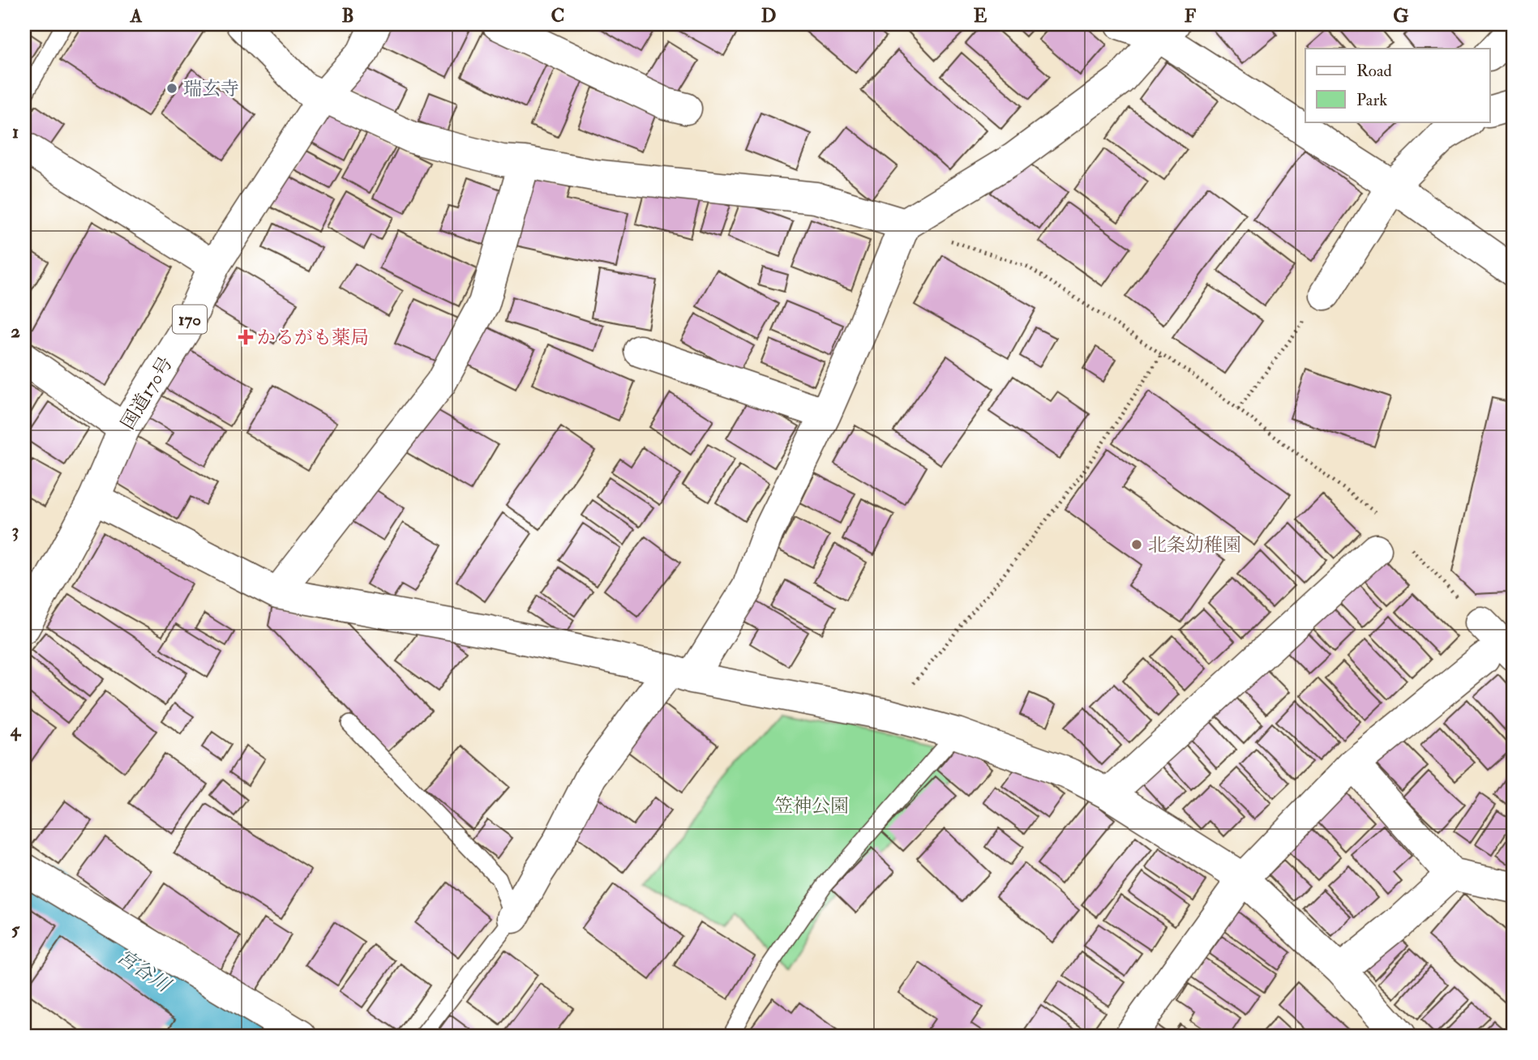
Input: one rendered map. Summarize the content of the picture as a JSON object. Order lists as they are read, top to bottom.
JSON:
{
  "streets": {
    "main road": ["170", "国道170号"]
  },
  "water": ["宮谷川"],
  "parks": ["笠神公園"],
  "places": {
    "other": ["瑞玄寺", "北条幼稚園"],
    "health": ["かるがも薬局"]
  },
  "legend": ["Road", "Park"],
  "grid": {
    "columns": [
      "A",
      "B",
      "C",
      "D",
      "E",
      "F",
      "G"
    ],
    "rows": [
      "1",
      "2",
      "3",
      "4",
      "5"
    ]
  }
}
